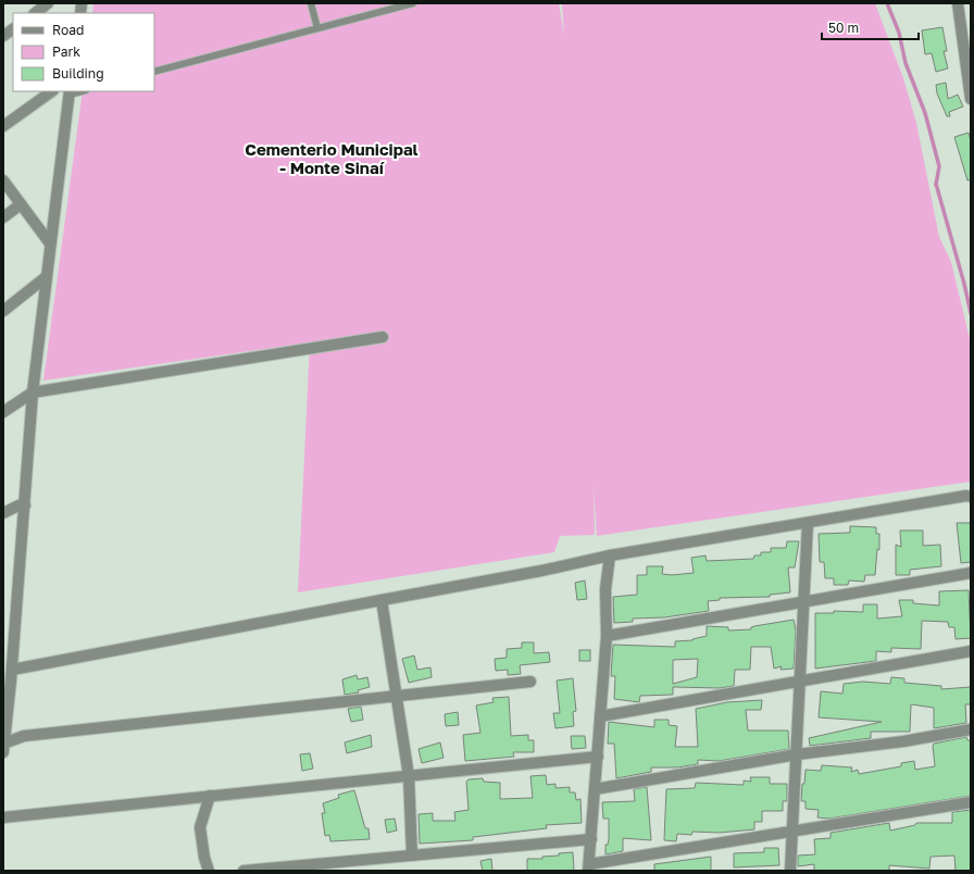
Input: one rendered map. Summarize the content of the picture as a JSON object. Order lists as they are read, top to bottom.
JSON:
{
  "districts": ["Cementerio Municipal - Monte Sinaí"],
  "legend": ["Road", "Park", "Building"],
  "scale_bar": "50 m"
}
